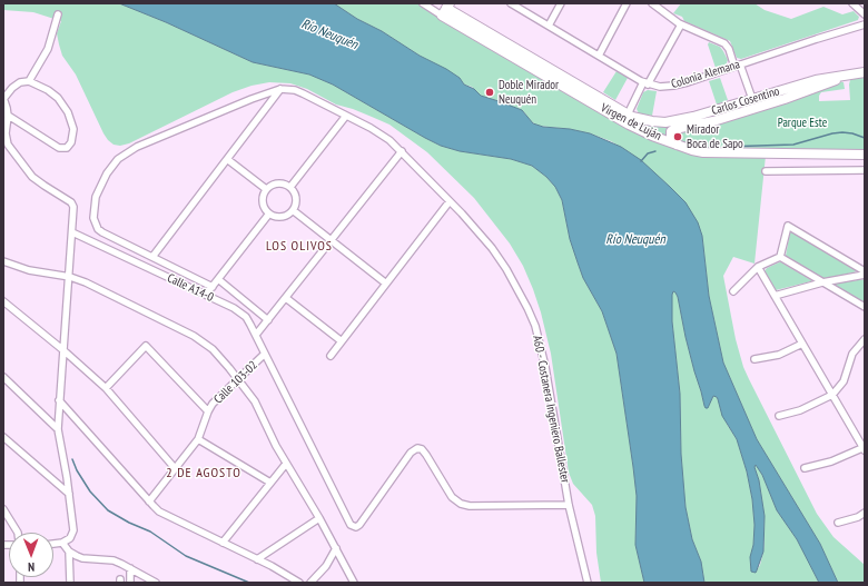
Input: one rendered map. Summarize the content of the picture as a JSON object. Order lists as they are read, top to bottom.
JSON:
{
  "streets": {
    "street": [
      "Colonia Alemana",
      "Carlos Cosentino",
      "Virgen de Luján",
      "Calle A14-0",
      "Calle 103-02",
      "A60 - Costanera Ingeniero Ballester"
    ]
  },
  "crossings": [
    ["Carlos Cosentino", "Virgen de Luján"],
    ["Calle A14-0", "Calle 103-02"],
    ["Calle A14-0", "A60 - Costanera Ingeniero Ballester"]
  ],
  "districts": ["LOS OLIVOS", "2 DE AGOSTO"],
  "water": ["Río Neuquén"],
  "parks": ["Parque Este"],
  "places": ["Doble Mirador Neuquén", "Mirador Boca de Sapo"],
  "north": "bottom"
}
